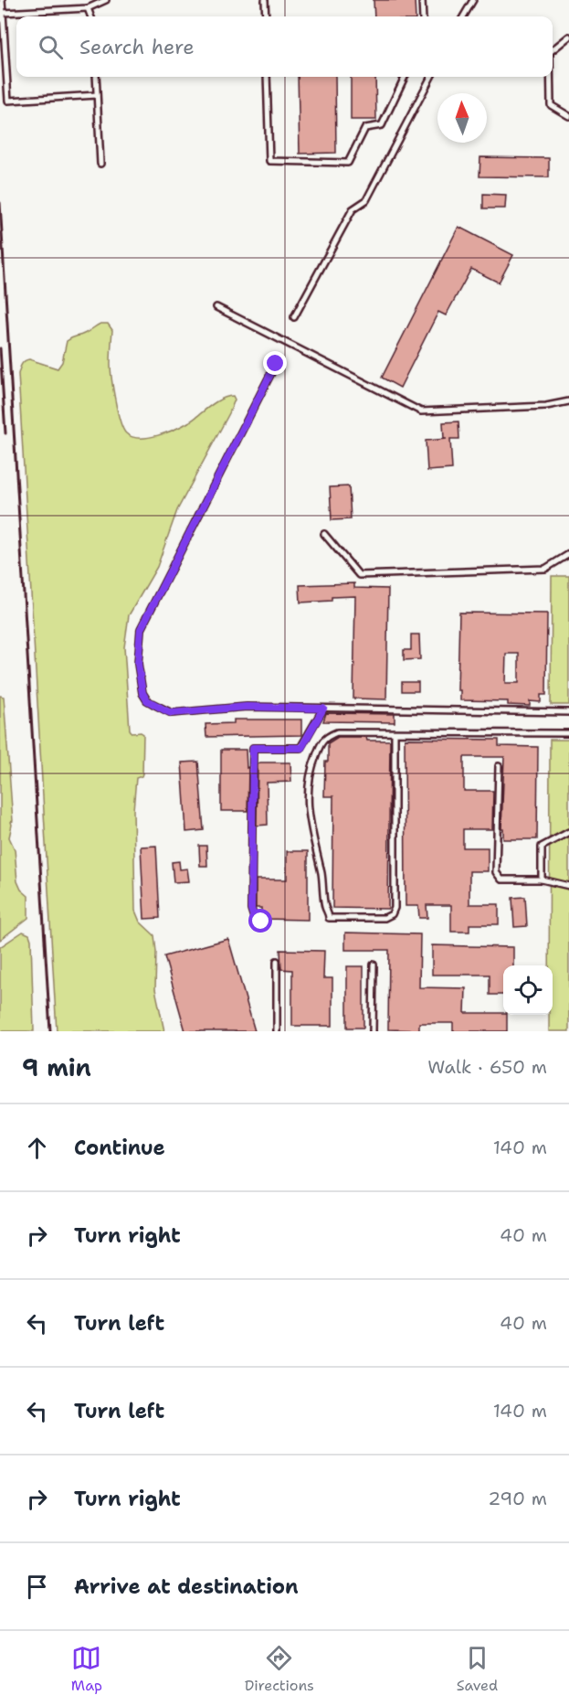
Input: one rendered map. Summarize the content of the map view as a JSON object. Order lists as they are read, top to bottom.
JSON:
{
  "north": "top",
  "page": {
    "search": "Search here",
    "heading": ["9 min", "Walk · 650 m"],
    "list": [
      ["Continue", "140 m"],
      ["Turn right", "40 m"],
      ["Turn left", "40 m"],
      ["Turn left", "140 m"],
      ["Turn right", "290 m"],
      "Arrive at destination"
    ],
    "nav": ["Map", "Directions", "Saved"]
  }
}
